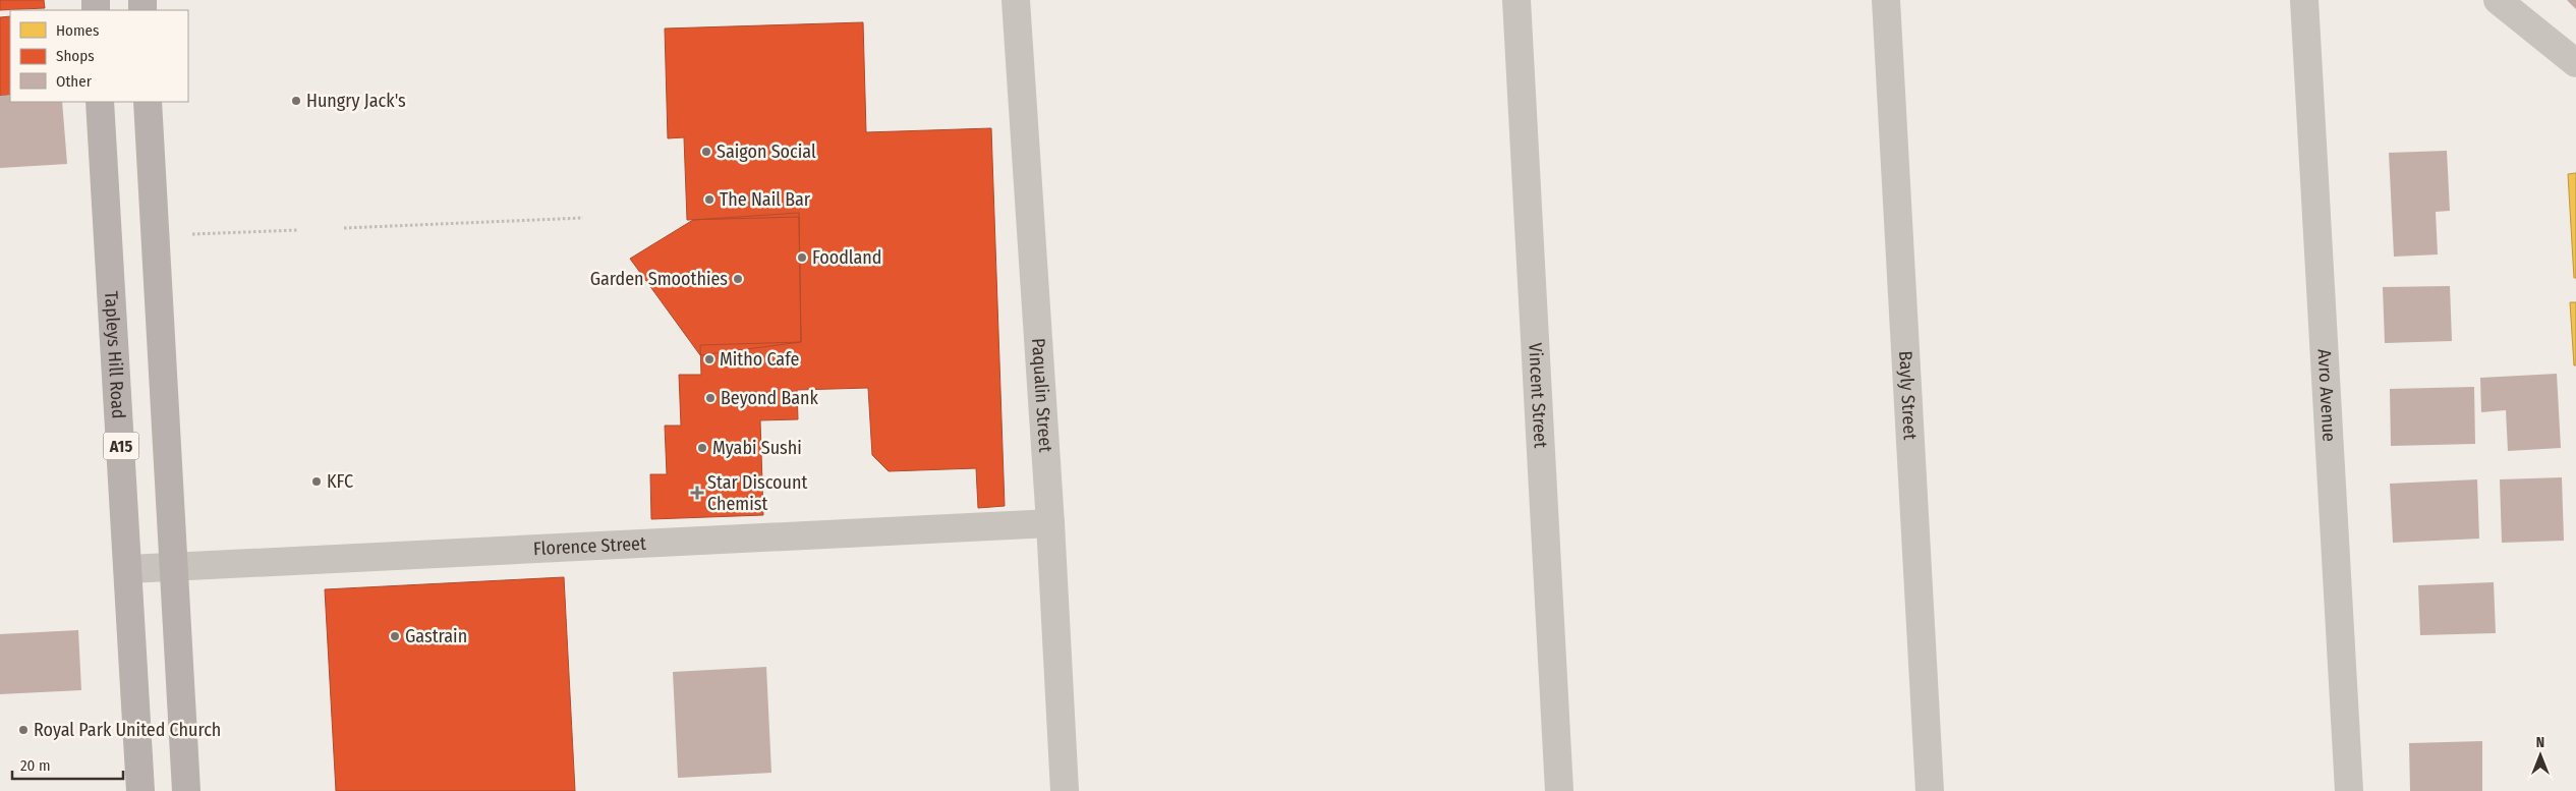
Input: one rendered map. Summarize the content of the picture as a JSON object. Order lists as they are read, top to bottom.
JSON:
{
  "streets": {
    "main road": ["Tapleys Hill Road", "A15"],
    "street": [
      "Paqualin Street",
      "Bayly Street",
      "Vincent Street",
      "Avro Avenue",
      "Florence Street"
    ]
  },
  "crossings": [
    ["Tapleys Hill Road", "Florence Street"],
    ["Paqualin Street", "Florence Street"]
  ],
  "places": {
    "other": [
      "Hungry Jack's",
      "Saigon Social",
      "The Nail Bar",
      "Foodland",
      "Garden Smoothies",
      "Mitho Cafe",
      "Beyond Bank",
      "Myabi Sushi",
      "KFC",
      "Gastrain",
      "Royal Park United Church"
    ],
    "health": ["Star Discount Chemist"]
  },
  "legend": ["Homes", "Shops", "Other"],
  "scale_bar": "20 m",
  "north": "top"
}
